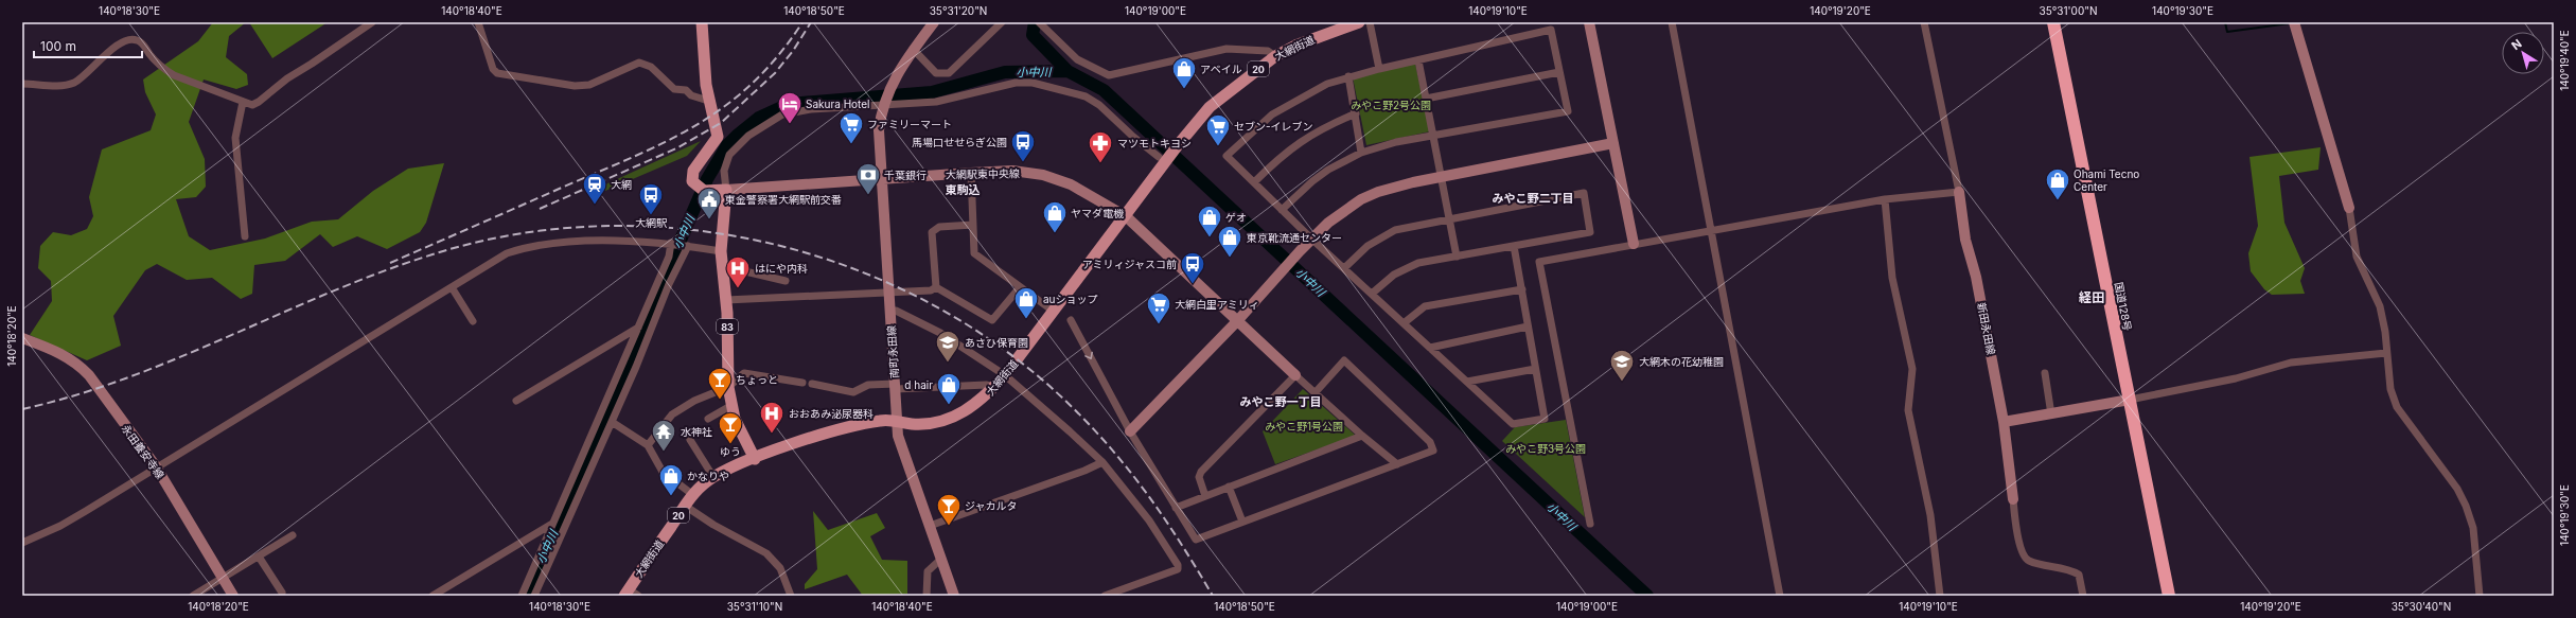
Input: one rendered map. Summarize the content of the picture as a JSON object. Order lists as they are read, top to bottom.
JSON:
{
  "streets": {
    "highway": ["国道128号"],
    "main road": ["大網街道", "20", "83"],
    "street": [
      "大網駅東中央線",
      "新田永田線",
      "南町永田線",
      "永田養安寺線"
    ]
  },
  "crossings": [
    ["大網街道", "大網駅東中央線"],
    ["大網街道", "83"],
    ["大網街道", "南町永田線"],
    ["大網駅東中央線", "83"],
    ["大網駅東中央線", "南町永田線"]
  ],
  "districts": [
    "東駒込",
    "みやこ野二丁目",
    "経田",
    "みやこ野一丁目"
  ],
  "water": ["小中川"],
  "parks": ["みやこ野2号公園", "みやこ野1号公園", "みやこ野3号公園"],
  "places": {
    "shop": [
      "アベイル",
      "Ohami Tecno Center",
      "ヤマダ電機",
      "ゲオ",
      "東京靴流通センター",
      "auショップ",
      "d hair",
      "かなりや"
    ],
    "hotel": ["Sakura Hotel"],
    "supermarket": ["ファミリーマート", "セブン-イレブン", "大網白里アミリィ"],
    "bus stop": ["馬場口せせらぎ公園", "大網駅", "アミリィジャスコ前"],
    "pharmacy": ["マツモトキヨシ"],
    "bank": ["千葉銀行"],
    "station": ["大網"],
    "public building": ["東金警察署大網駅前交番"],
    "hospital": ["はにや内科", "おおあみ泌尿器科"],
    "school or university": ["あさひ保育園", "大網木の花幼稚園"],
    "bar": ["ちょっと", "ゆう", "ジャカルタ"],
    "temple": ["水神社"]
  },
  "scale_bar": "100 m",
  "north": "top left",
  "coordinates": [
    "140°18'30\"E",
    "140°18'40\"E",
    "140°18'50\"E",
    "35°31'20\"N",
    "140°19'00\"E",
    "140°19'10\"E",
    "140°19'20\"E",
    "35°31'00\"N",
    "140°19'30\"E",
    "140°19'40\"E",
    "140°18'20\"E",
    "35°31'10\"N",
    "35°30'40\"N"
  ]
}
